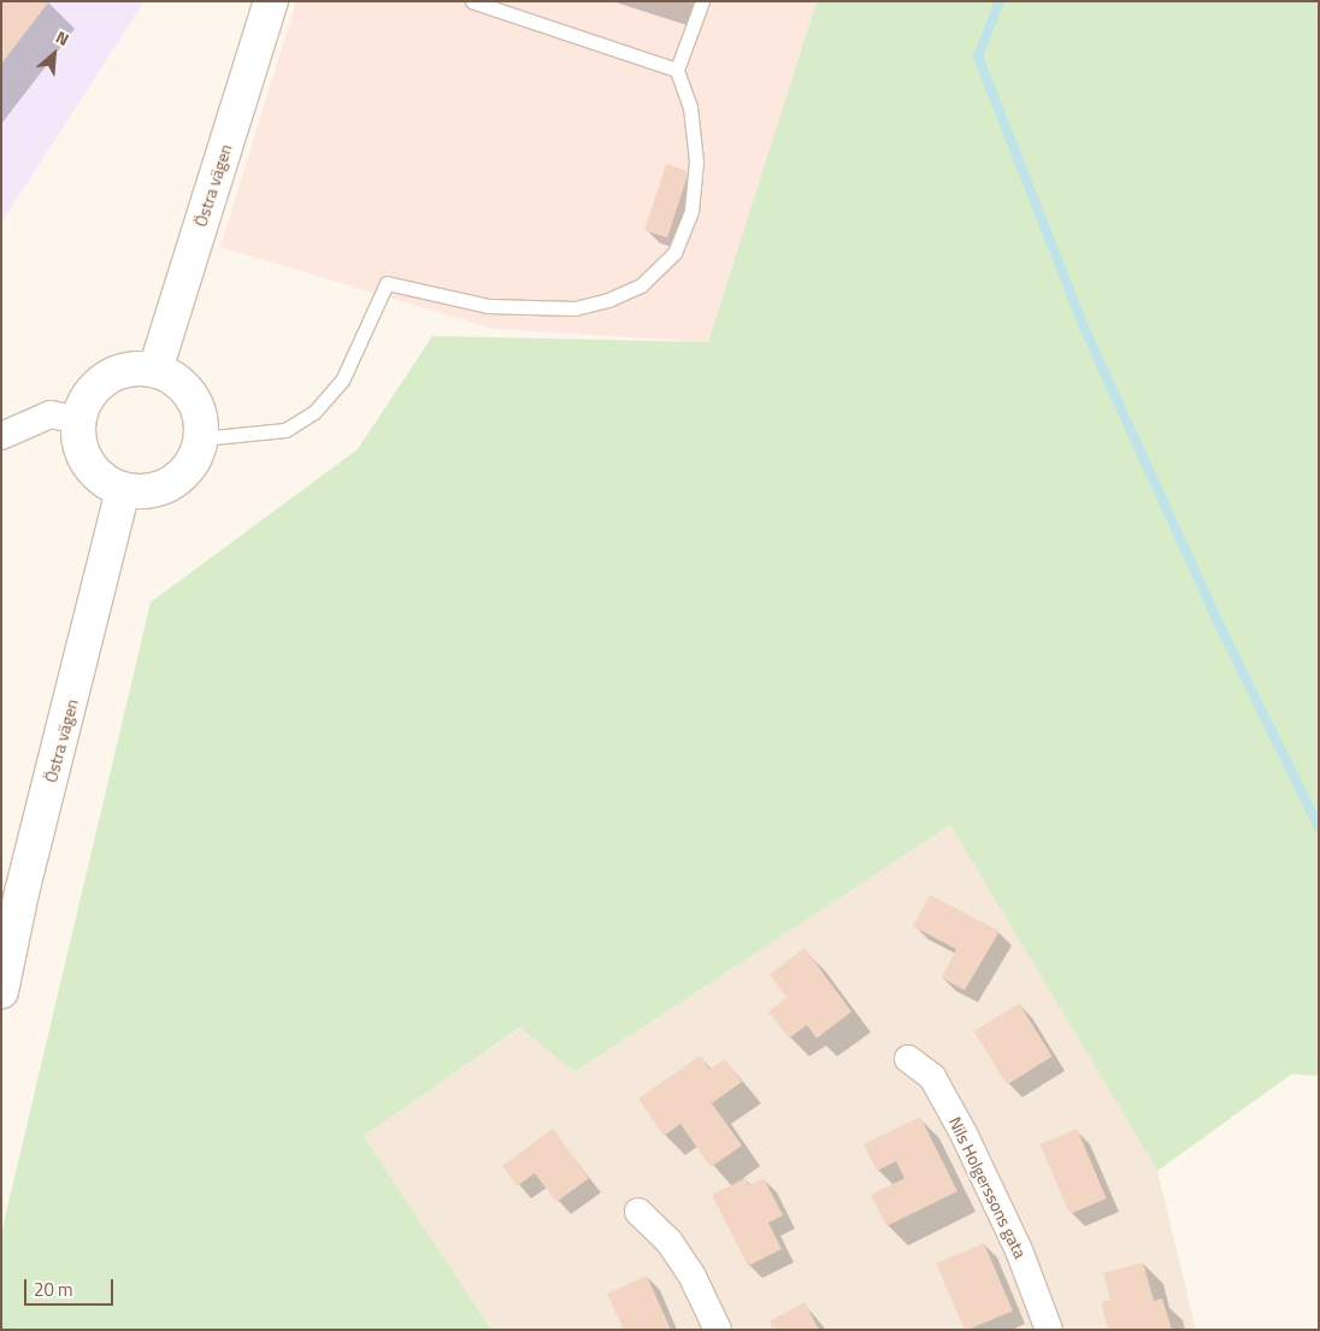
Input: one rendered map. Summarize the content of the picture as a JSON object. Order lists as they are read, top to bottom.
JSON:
{
  "streets": {
    "main road": ["Östra vägen"],
    "street": ["Nils Holgerssons gata"]
  },
  "scale_bar": "20 m",
  "north": "top right"
}
